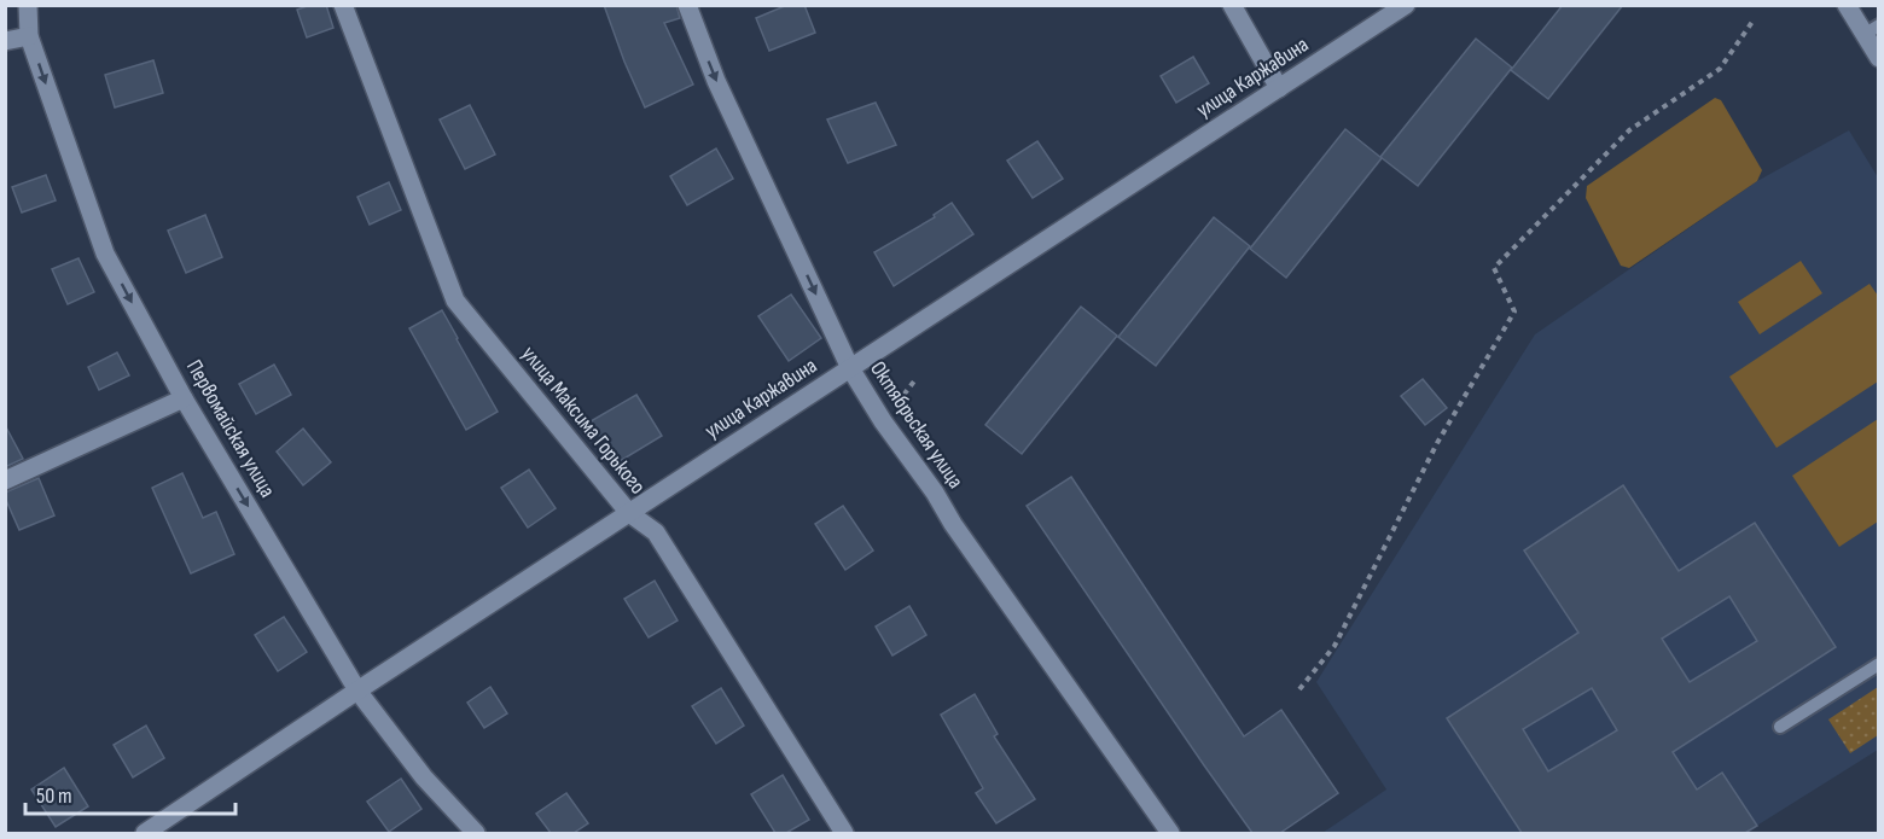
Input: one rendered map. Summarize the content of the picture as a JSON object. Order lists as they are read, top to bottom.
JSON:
{
  "streets": {
    "street": [
      "улица Каржавина",
      "улица Максима Горького",
      "Октябрьская улица",
      "Первомайская улица"
    ]
  },
  "crossings": [
    ["улица Каржавина", "улица Максима Горького"],
    ["улица Каржавина", "Октябрьская улица"],
    ["улица Каржавина", "Первомайская улица"]
  ],
  "one_way": ["Октябрьская улица", "Первомайская улица"],
  "scale_bar": "50 m"
}
